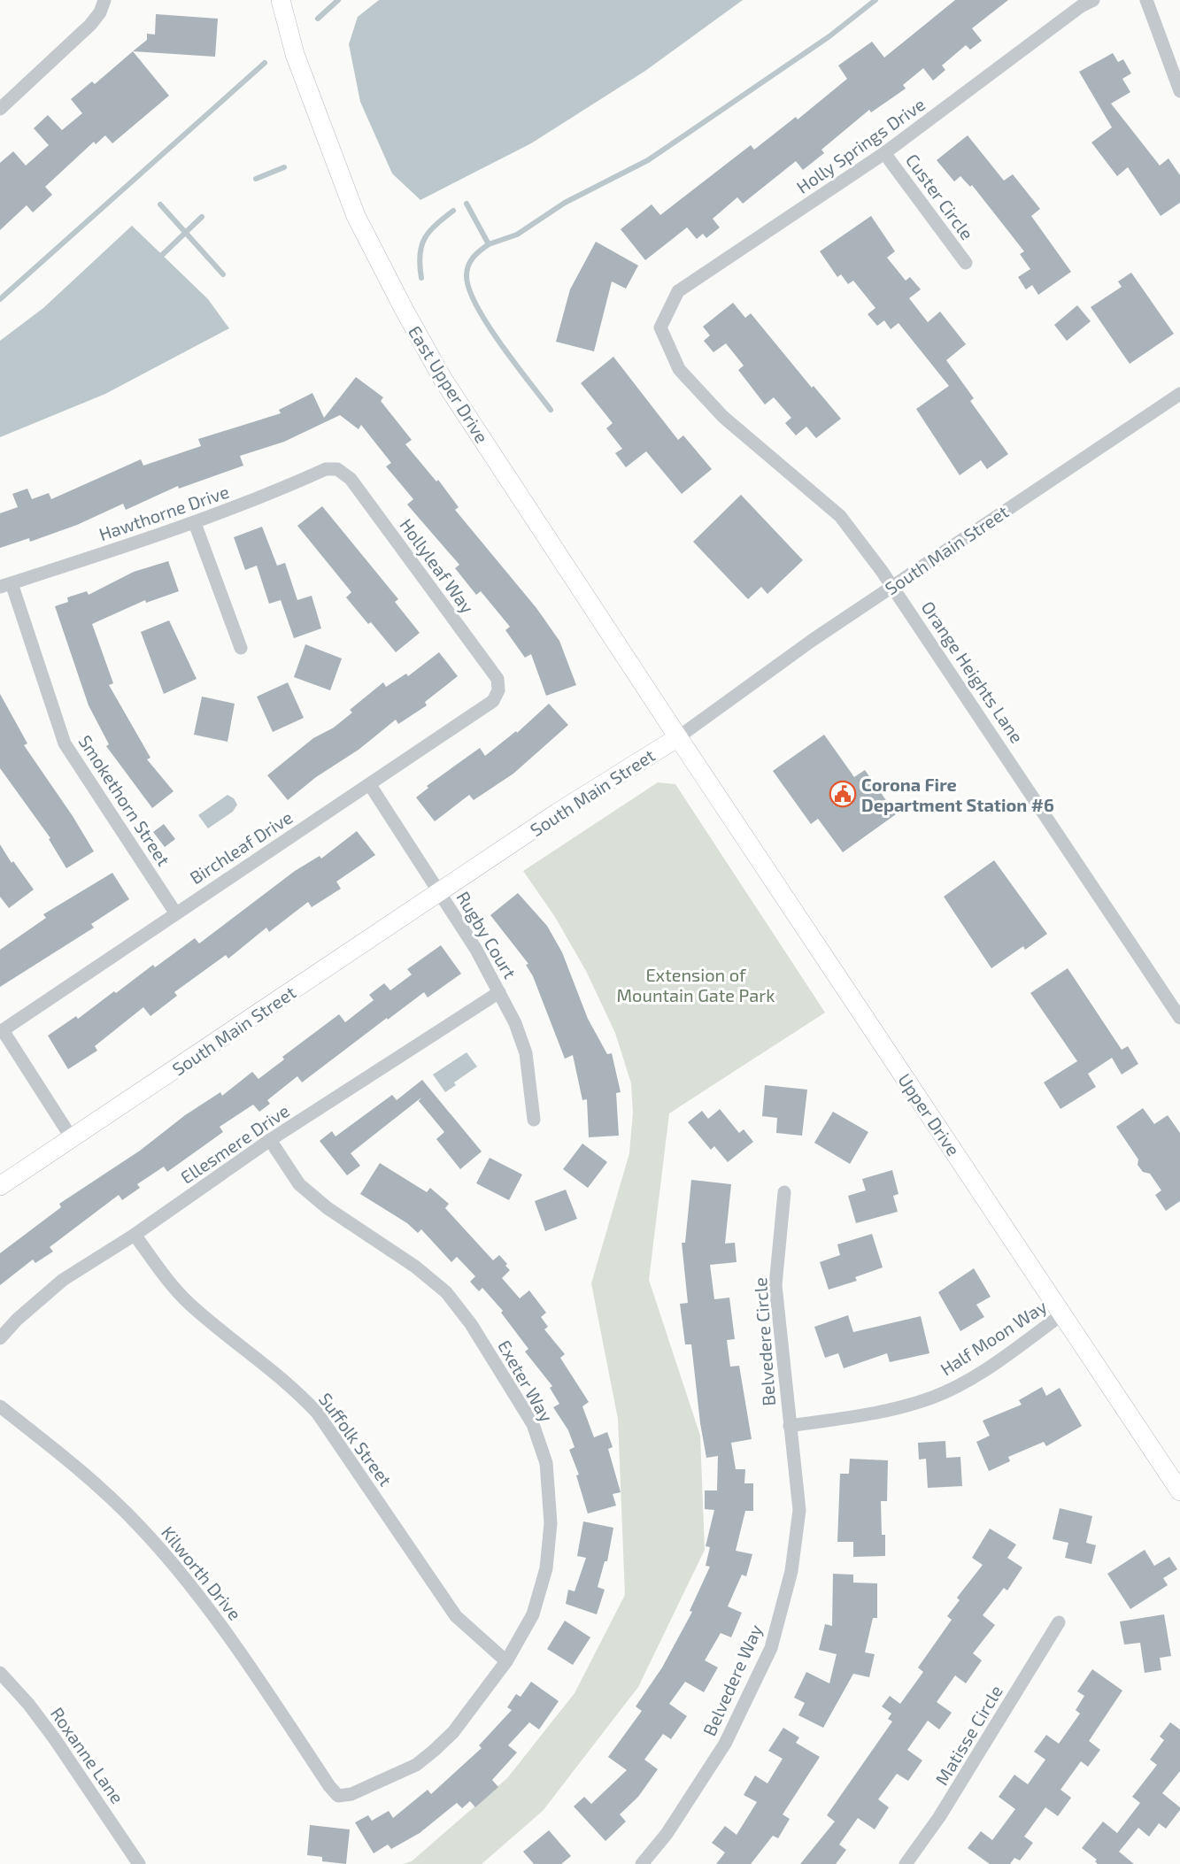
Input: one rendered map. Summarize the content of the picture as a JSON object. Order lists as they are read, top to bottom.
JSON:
{
  "streets": {
    "main road": ["East Upper Drive", "South Main Street", "Upper Drive"],
    "street": [
      "Holly Springs Drive",
      "Custer Circle",
      "Hawthorne Drive",
      "Hollyleaf Way",
      "Orange Heights Lane",
      "Smokethorn Street",
      "Birchleaf Drive",
      "Rugby Court",
      "Ellesmere Drive",
      "Half Moon Way",
      "Belvedere Circle",
      "Exeter Way",
      "Suffolk Street",
      "Kilworth Drive",
      "Belvedere Way",
      "Matisse Circle",
      "Roxanne Lane"
    ]
  },
  "crossings": [
    ["Holly Springs Drive", "Custer Circle"],
    ["Holly Springs Drive", "Orange Heights Lane"],
    ["East Upper Drive", "South Main Street"],
    ["East Upper Drive", "Upper Drive"],
    ["Hawthorne Drive", "Hollyleaf Way"],
    ["Hawthorne Drive", "Smokethorn Street"],
    ["South Main Street", "Orange Heights Lane"],
    ["South Main Street", "Rugby Court"],
    ["South Main Street", "Upper Drive"],
    ["Hollyleaf Way", "Birchleaf Drive"],
    ["Smokethorn Street", "Birchleaf Drive"],
    ["Birchleaf Drive", "Rugby Court"],
    ["Rugby Court", "Ellesmere Drive"],
    ["Upper Drive", "Half Moon Way"],
    ["Ellesmere Drive", "Exeter Way"],
    ["Ellesmere Drive", "Suffolk Street"],
    ["Half Moon Way", "Belvedere Circle"],
    ["Half Moon Way", "Belvedere Way"],
    ["Belvedere Circle", "Belvedere Way"],
    ["Exeter Way", "Suffolk Street"],
    ["Exeter Way", "Kilworth Drive"]
  ],
  "parks": ["Extension of Mountain Gate Park"],
  "places": {
    "public building": ["Corona Fire Department Station #6"]
  }
}
